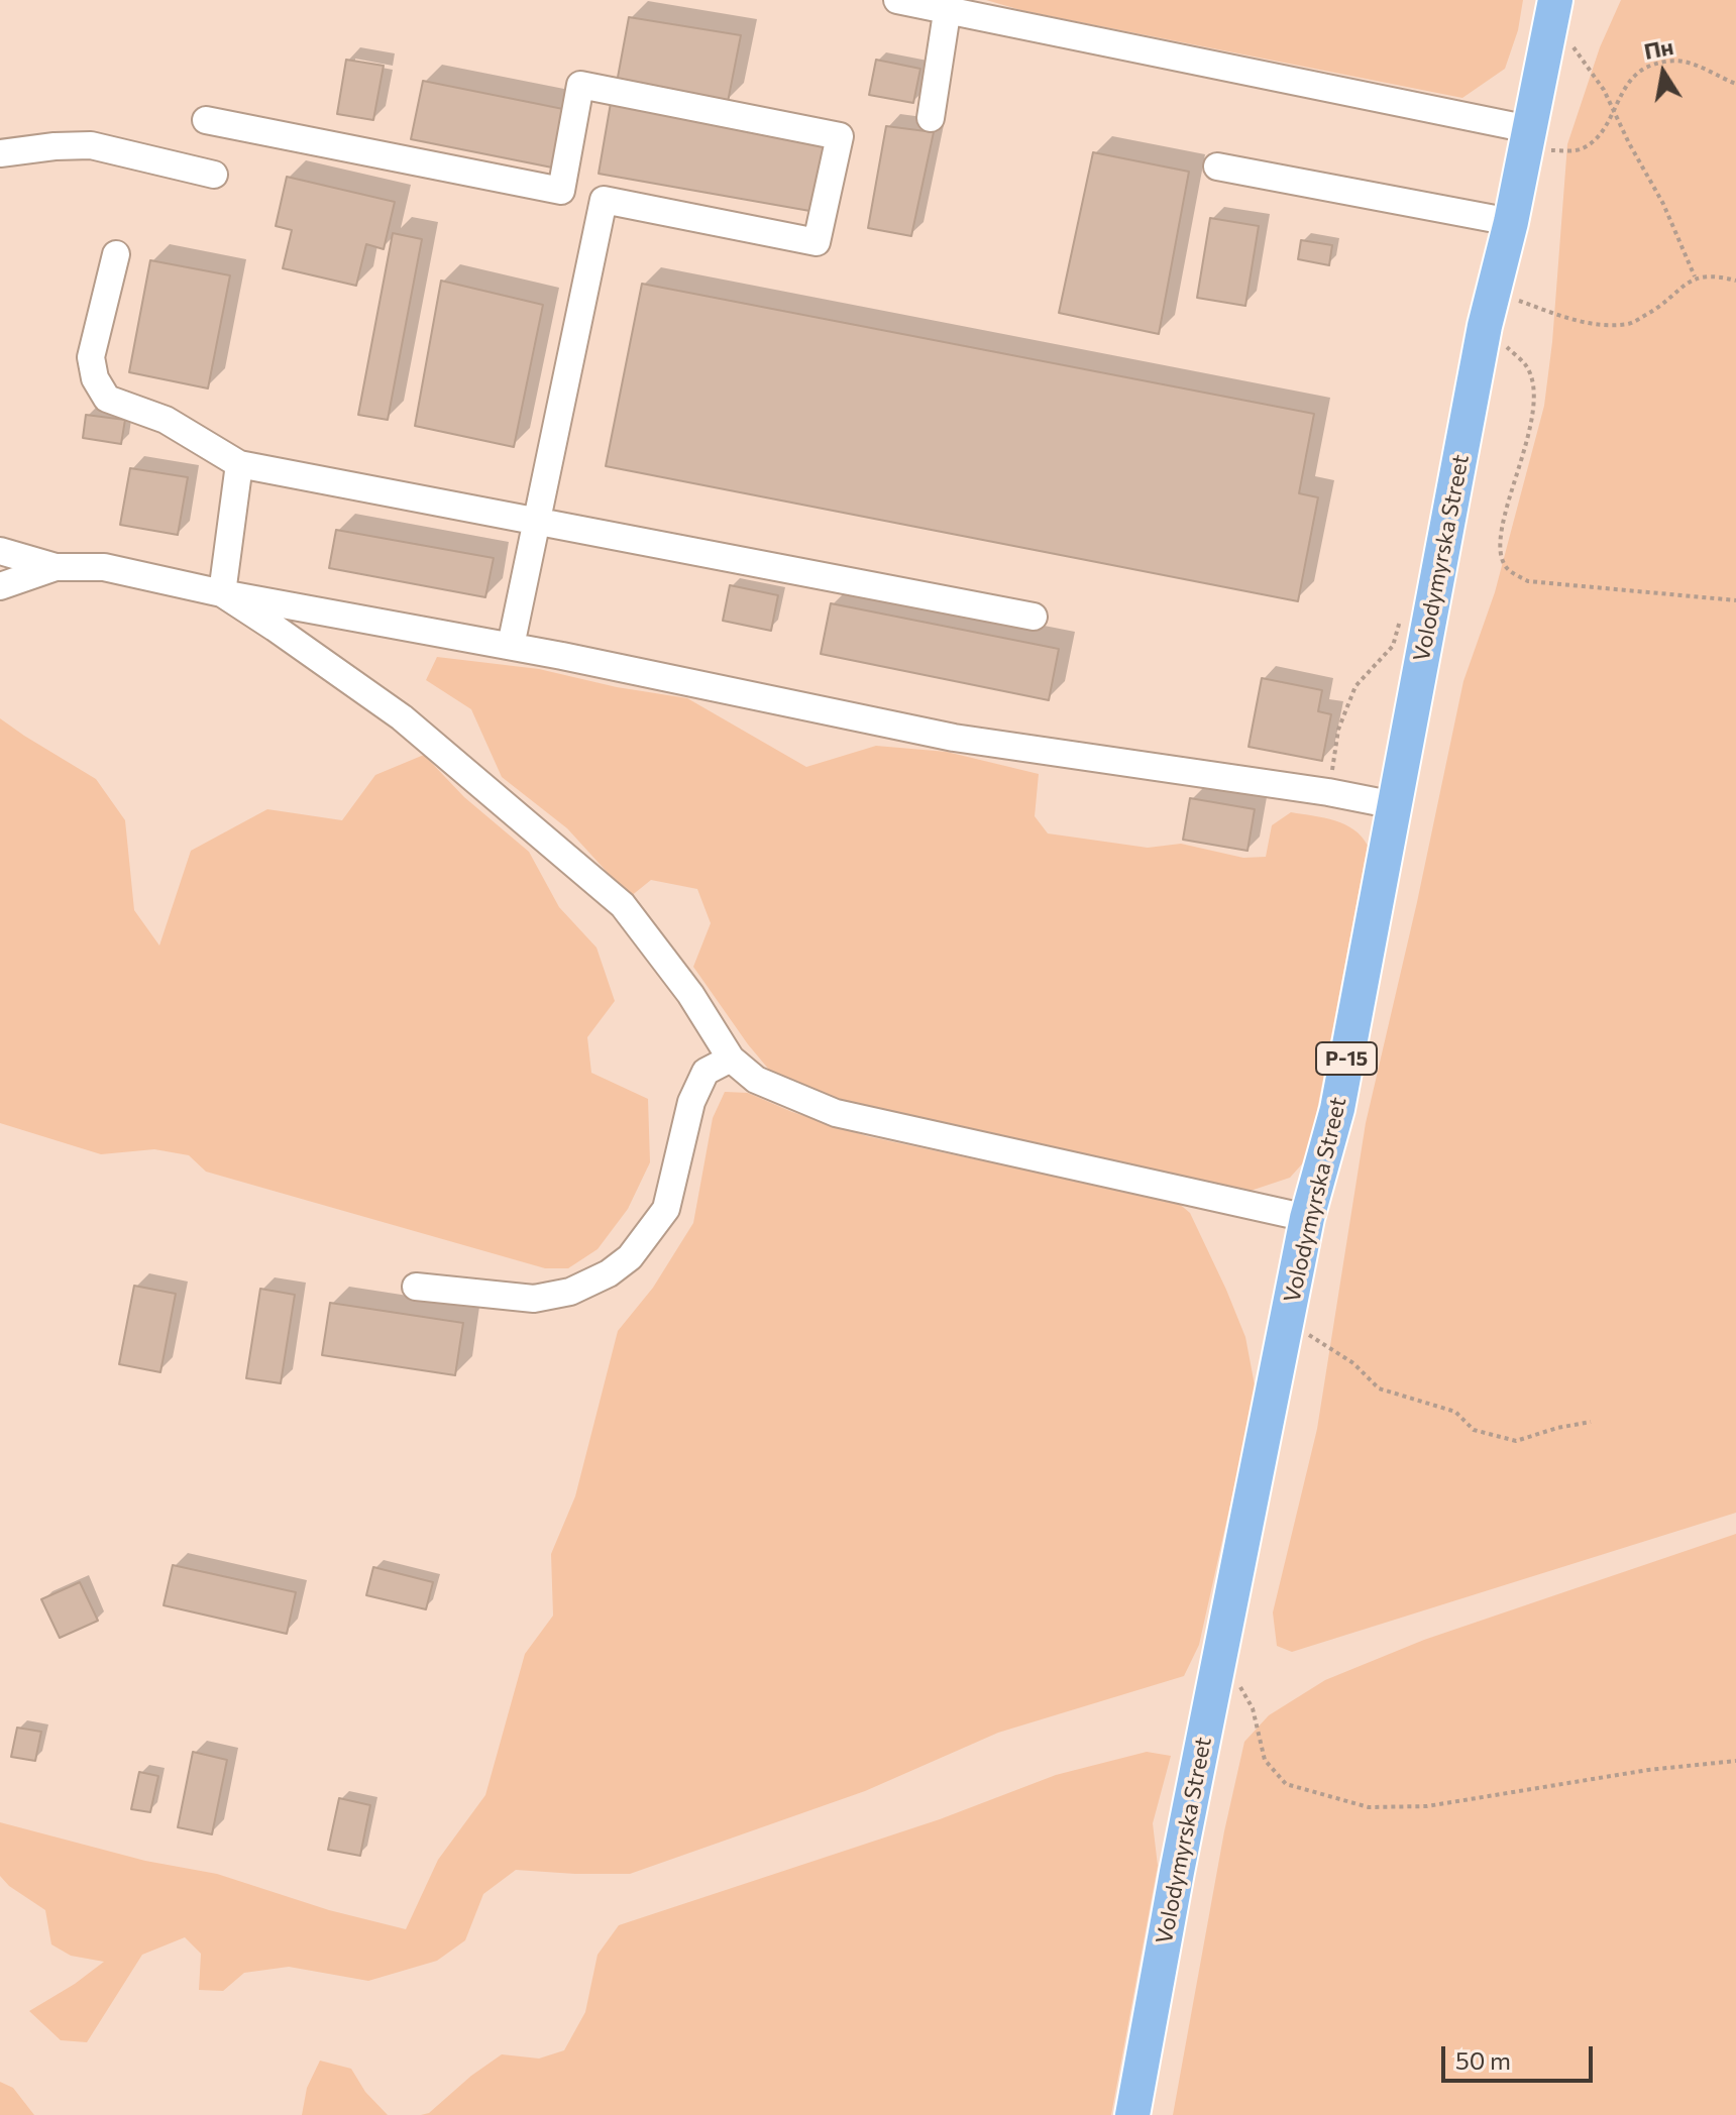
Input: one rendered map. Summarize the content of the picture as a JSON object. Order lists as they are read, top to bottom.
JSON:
{
  "streets": {
    "main road": ["Volodymyrska Street", "Р-15"]
  },
  "scale_bar": "50 m",
  "north": "top"
}
